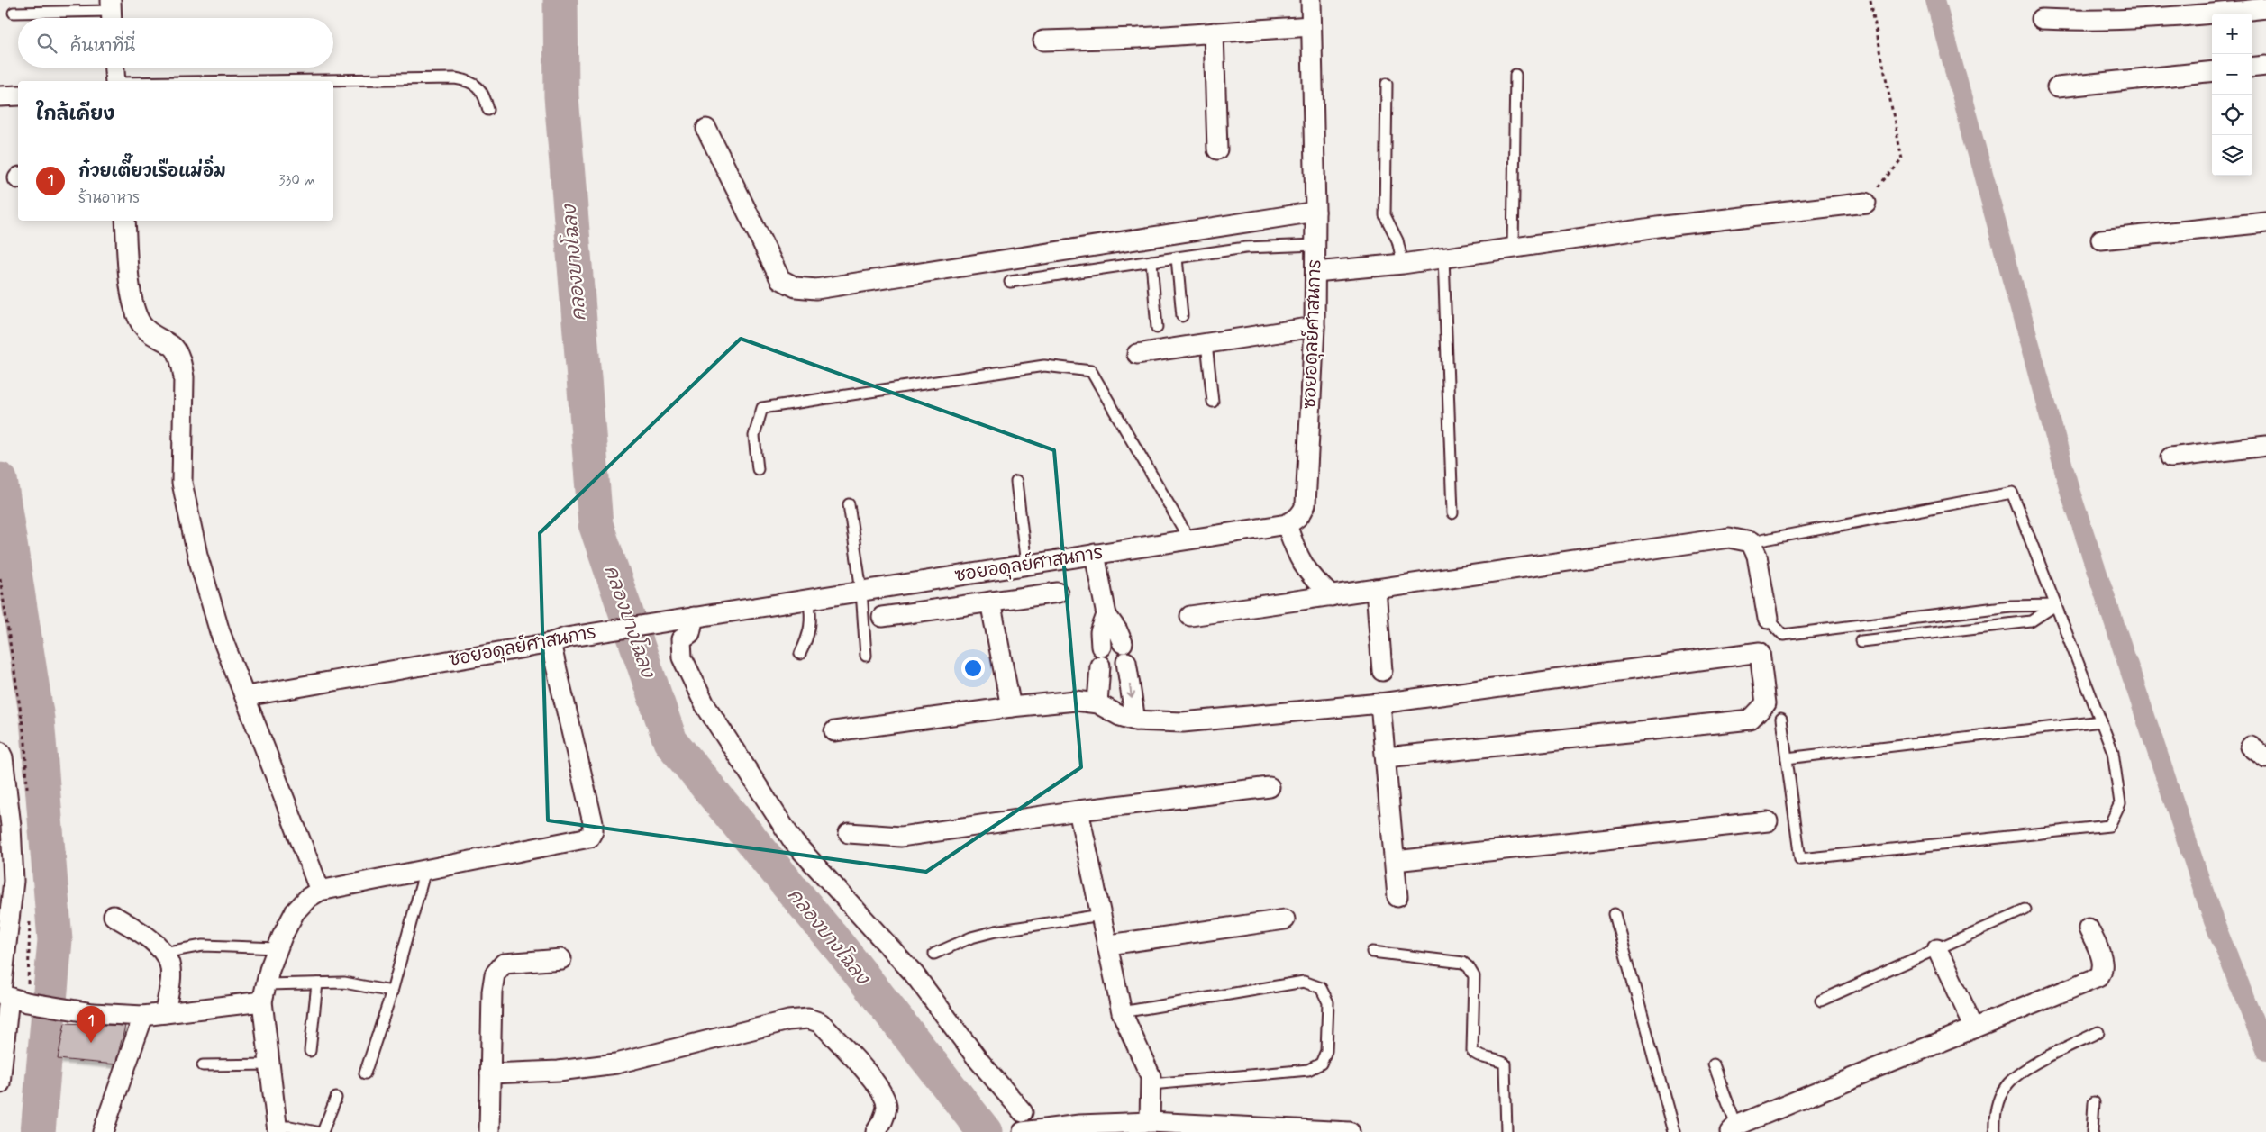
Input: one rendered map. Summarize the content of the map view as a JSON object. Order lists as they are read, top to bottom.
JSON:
{
  "streets": {
    "street": ["ซอยอดุลย์ศาสนการ"]
  },
  "water": ["คลองบางโฉลง"],
  "page": {
    "map_buttons": ["+", "−"],
    "search": "ค้นหาที่นี่",
    "heading": "ใกล้เคียง",
    "list": [
      {
        "mark": "1",
        "name": "ก๋วยเตี๊ยวเรือแม่อิ่ม",
        "note": "ร้านอาหาร",
        "value": "330 m"
      }
    ],
    "pins": "1"
  }
}
